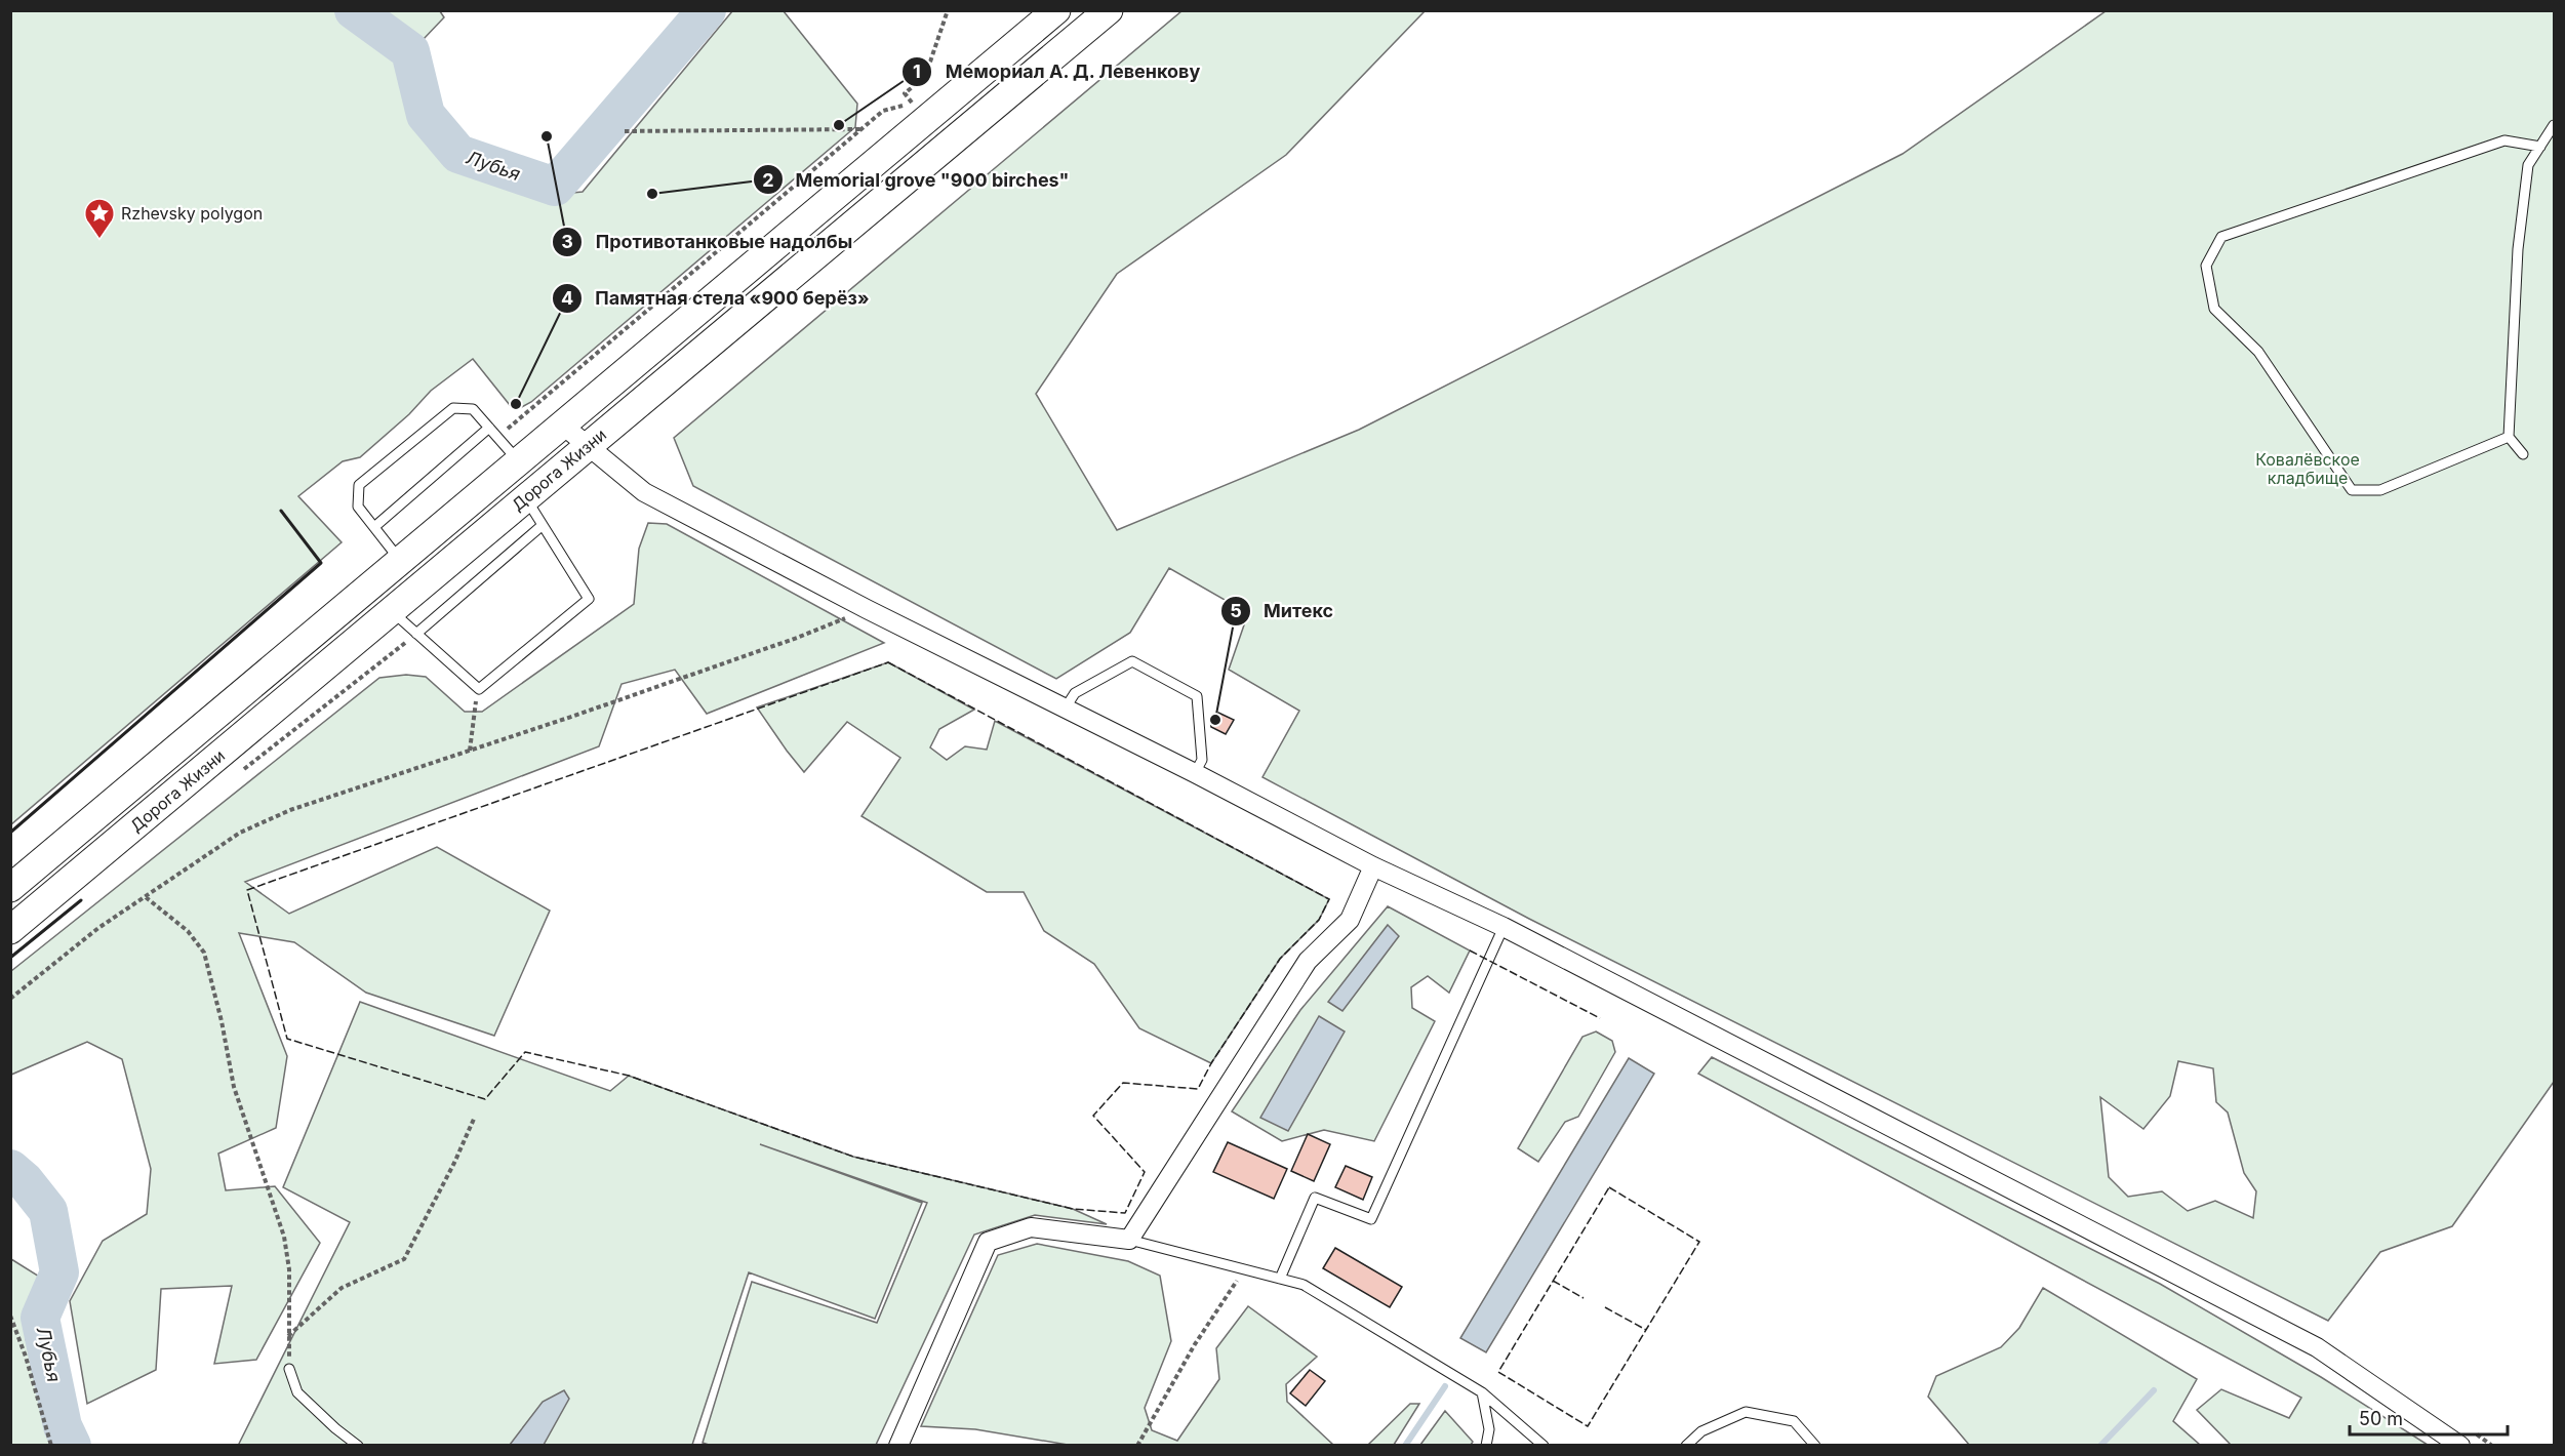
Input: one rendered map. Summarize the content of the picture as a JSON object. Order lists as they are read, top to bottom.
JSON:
{
  "streets": {
    "main road": ["Дорога Жизни"]
  },
  "water": ["Лубья"],
  "parks": ["Ковалёвское кладбище"],
  "places": {
    "other": [
      "Мемориал А. Д. Левенкову",
      "Противотанковые надолбы",
      "Memorial grove \"900 birches\"",
      "Памятная стела «900 берёз»",
      "Митекс"
    ],
    "place": ["Rzhevsky polygon"]
  },
  "scale_bar": "50 m"
}
